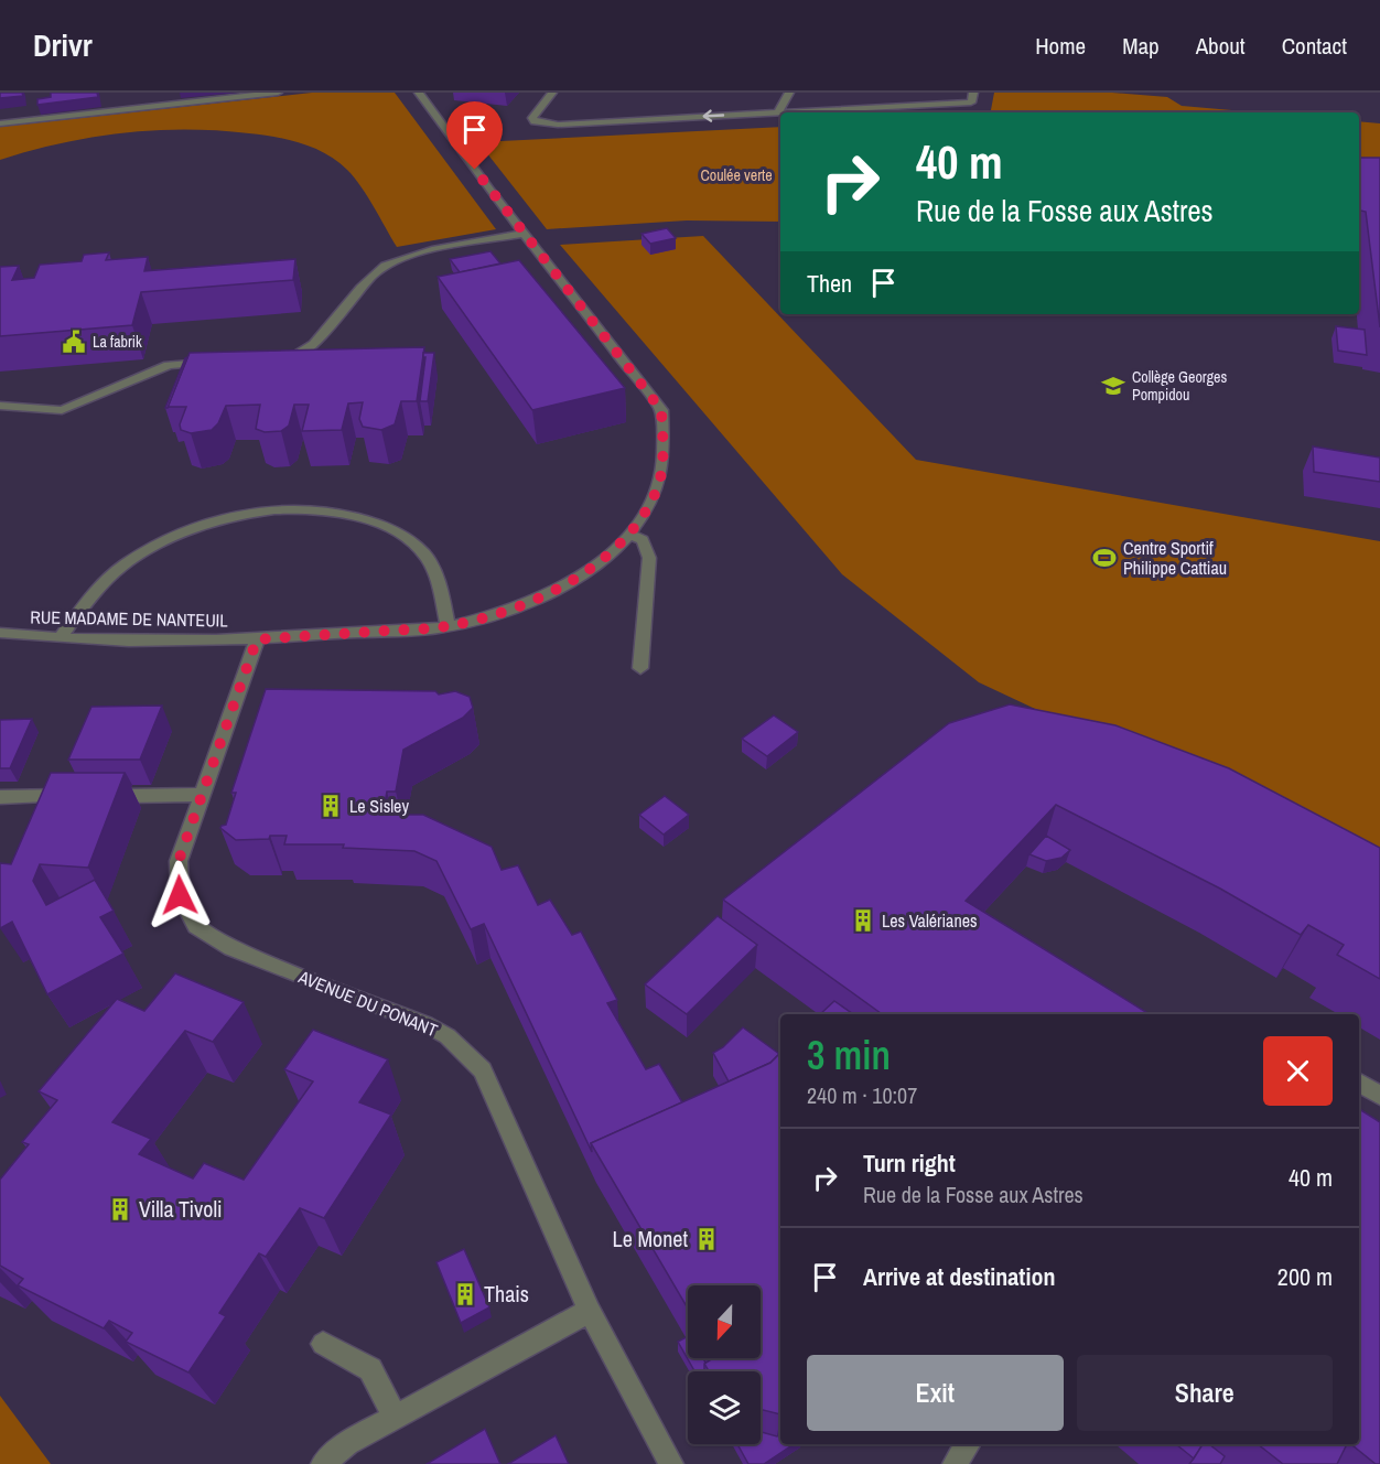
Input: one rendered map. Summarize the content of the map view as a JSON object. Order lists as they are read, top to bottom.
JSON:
{
  "streets": {
    "street": ["RUE MADAME DE NANTEUIL", "AVENUE DU PONANT"]
  },
  "crossings": [
    ["RUE MADAME DE NANTEUIL", "AVENUE DU PONANT"]
  ],
  "parks": ["Coulée verte"],
  "places": {
    "public building": ["La fabrik"],
    "school or university": ["Collège Georges Pompidou"],
    "sports": ["Centre Sportif Philippe Cattiau"],
    "building": [
      "Le Sisley",
      "Les Valérianes",
      "Villa Tivoli",
      "Le Monet",
      "Thais"
    ]
  },
  "north": "bottom",
  "page": {
    "header": "Drivr",
    "nav": [
      "Home",
      "Map",
      "About",
      "Contact"
    ],
    "turn": ["40 m", "Rue de la Fosse aux Astres"],
    "then": "Then",
    "heading": ["3 min", "240 m · 10:07"],
    "list": [
      {
        "name": "Turn right",
        "note": "Rue de la Fosse aux Astres",
        "value": "40 m"
      },
      {
        "name": "Arrive at destination",
        "value": "200 m"
      }
    ],
    "buttons": ["Exit", "Share"]
  }
}
